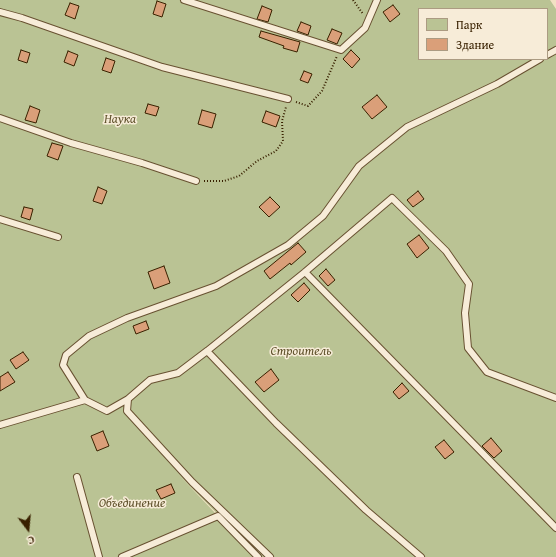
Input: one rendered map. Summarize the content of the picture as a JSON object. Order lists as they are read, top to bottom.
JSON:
{
  "parks": ["Наука", "Строитель", "Объединение"],
  "legend": ["Парк", "Здание"],
  "north": "bottom"
}
